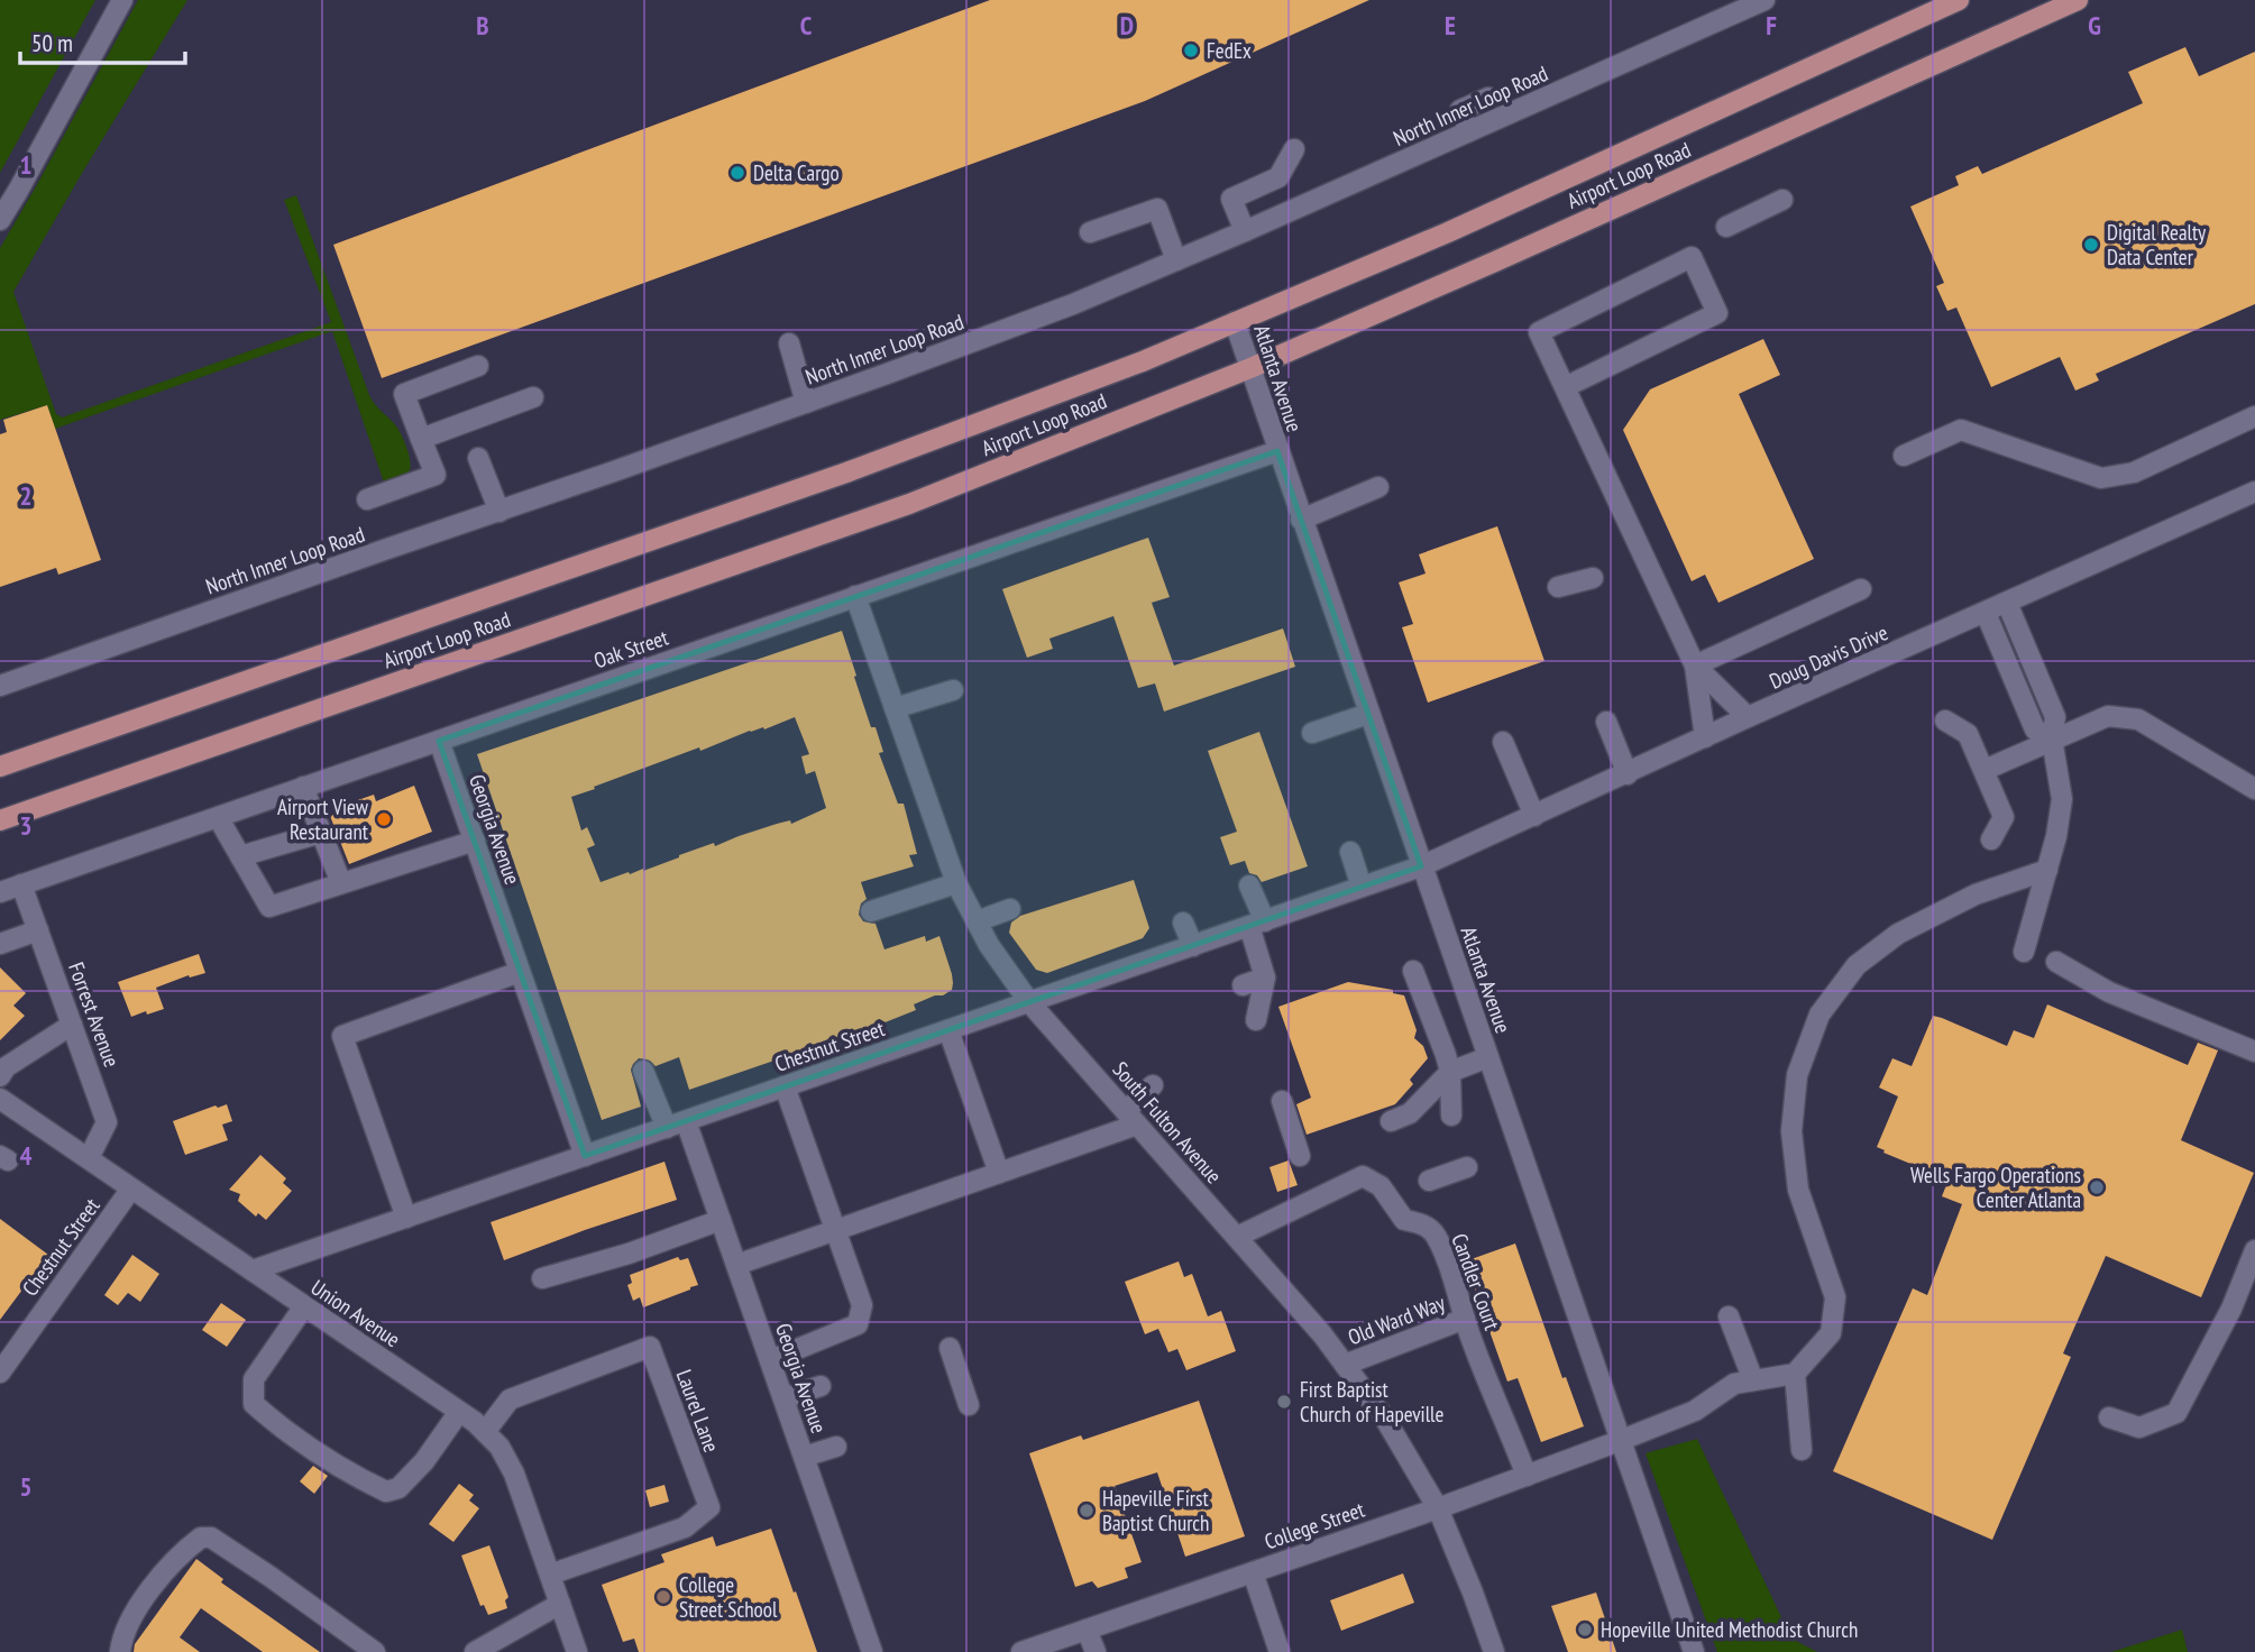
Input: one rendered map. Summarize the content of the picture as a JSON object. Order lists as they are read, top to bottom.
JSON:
{
  "streets": {
    "main road": ["Airport Loop Road"],
    "street": [
      "North Inner Loop Road",
      "Atlanta Avenue",
      "Oak Street",
      "Doug Davis Drive",
      "Georgia Avenue",
      "Forrest Avenue",
      "Chestnut Street",
      "South Fulton Avenue",
      "Candler Court",
      "Union Avenue",
      "Old Ward Way",
      "Laurel Lane",
      "College Street"
    ]
  },
  "crossings": [
    ["Airport Loop Road", "Atlanta Avenue"],
    ["Atlanta Avenue", "Oak Street"],
    ["Atlanta Avenue", "Doug Davis Drive"],
    ["Atlanta Avenue", "Chestnut Street"],
    ["Atlanta Avenue", "College Street"],
    ["Oak Street", "Georgia Avenue"],
    ["Oak Street", "Forrest Avenue"],
    ["Oak Street", "South Fulton Avenue"],
    ["Doug Davis Drive", "Chestnut Street"],
    ["Georgia Avenue", "Chestnut Street"],
    ["Forrest Avenue", "Union Avenue"],
    ["Chestnut Street", "South Fulton Avenue"],
    ["Chestnut Street", "Union Avenue"],
    ["South Fulton Avenue", "Candler Court"],
    ["South Fulton Avenue", "Old Ward Way"],
    ["South Fulton Avenue", "College Street"],
    ["Candler Court", "Old Ward Way"],
    ["Candler Court", "College Street"],
    ["Union Avenue", "Laurel Lane"]
  ],
  "places": [
    "FedEx",
    "Delta Cargo",
    "Digital Realty Data Center",
    "Airport View Restaurant",
    "Wells Fargo Operations Center Atlanta",
    "First Baptist Church of Hapeville",
    "Hapeville First Baptist Church",
    "College Street School",
    "Hopeville United Methodist Church"
  ],
  "scale_bar": "50 m",
  "grid": {
    "columns": [
      "B",
      "C",
      "D",
      "E",
      "F",
      "G"
    ],
    "rows": [
      "1",
      "2",
      "3",
      "4",
      "5"
    ]
  }
}
